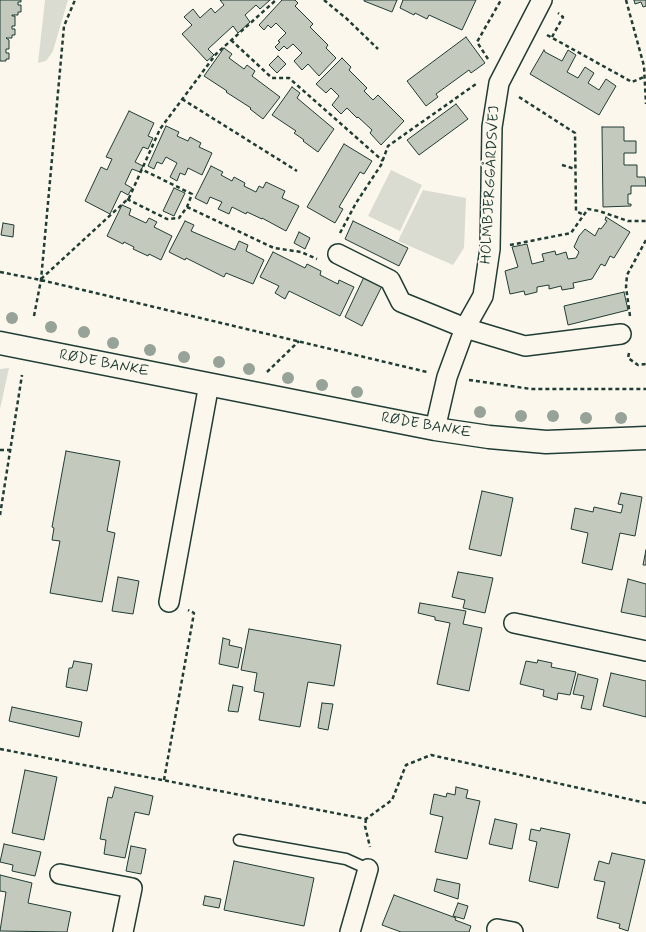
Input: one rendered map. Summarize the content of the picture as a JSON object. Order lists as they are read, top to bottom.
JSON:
{
  "streets": {
    "street": ["HOLMBJERGGÅRDSVEJ", "RØDE BANKE"]
  },
  "crossings": [
    ["HOLMBJERGGÅRDSVEJ", "RØDE BANKE"]
  ]
}
